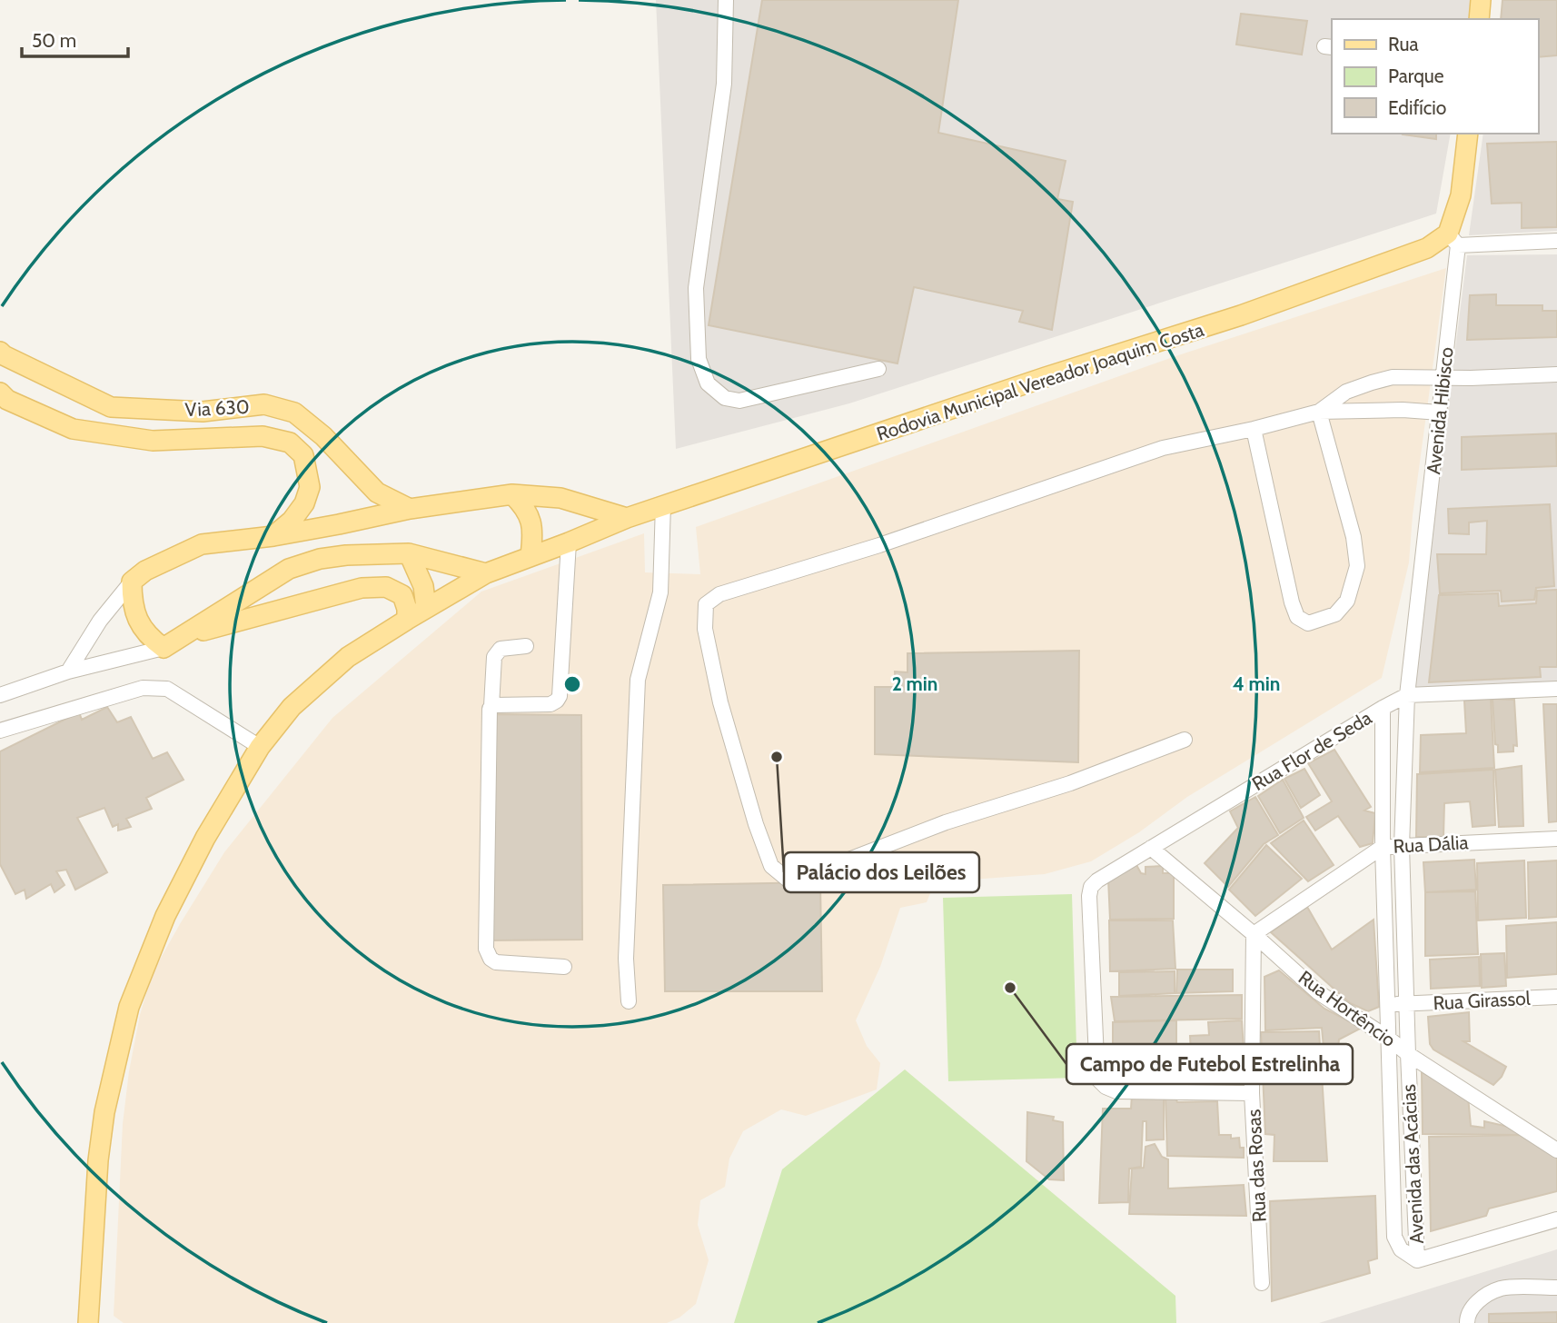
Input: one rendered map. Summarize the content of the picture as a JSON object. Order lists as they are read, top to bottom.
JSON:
{
  "streets": {
    "main road": ["Rodovia Municipal Vereador Joaquim Costa", "Via 630", "Avenida Hibisco"],
    "street": [
      "Rua Flor de Seda",
      "Rua Dália",
      "Rua Girassol",
      "Rua Hortêncio",
      "Avenida das Acácias",
      "Rua das Rosas"
    ]
  },
  "crossings": [
    ["Rodovia Municipal Vereador Joaquim Costa", "Avenida Hibisco"],
    ["Avenida Hibisco", "Rua Flor de Seda"],
    ["Avenida Hibisco", "Avenida das Acácias"],
    ["Rua Flor de Seda", "Rua Hortêncio"],
    ["Rua Flor de Seda", "Avenida das Acácias"],
    ["Rua Flor de Seda", "Rua das Rosas"],
    ["Rua Dália", "Rua Hortêncio"],
    ["Rua Dália", "Avenida das Acácias"],
    ["Rua Dália", "Rua das Rosas"],
    ["Rua Girassol", "Avenida das Acácias"],
    ["Rua Hortêncio", "Avenida das Acácias"],
    ["Rua Hortêncio", "Rua das Rosas"]
  ],
  "places": ["Palácio dos Leilões", "Campo de Futebol Estrelinha"],
  "legend": ["Rua", "Parque", "Edifício"],
  "scale_bar": "50 m",
  "rings": ["2 min", "4 min"]
}
